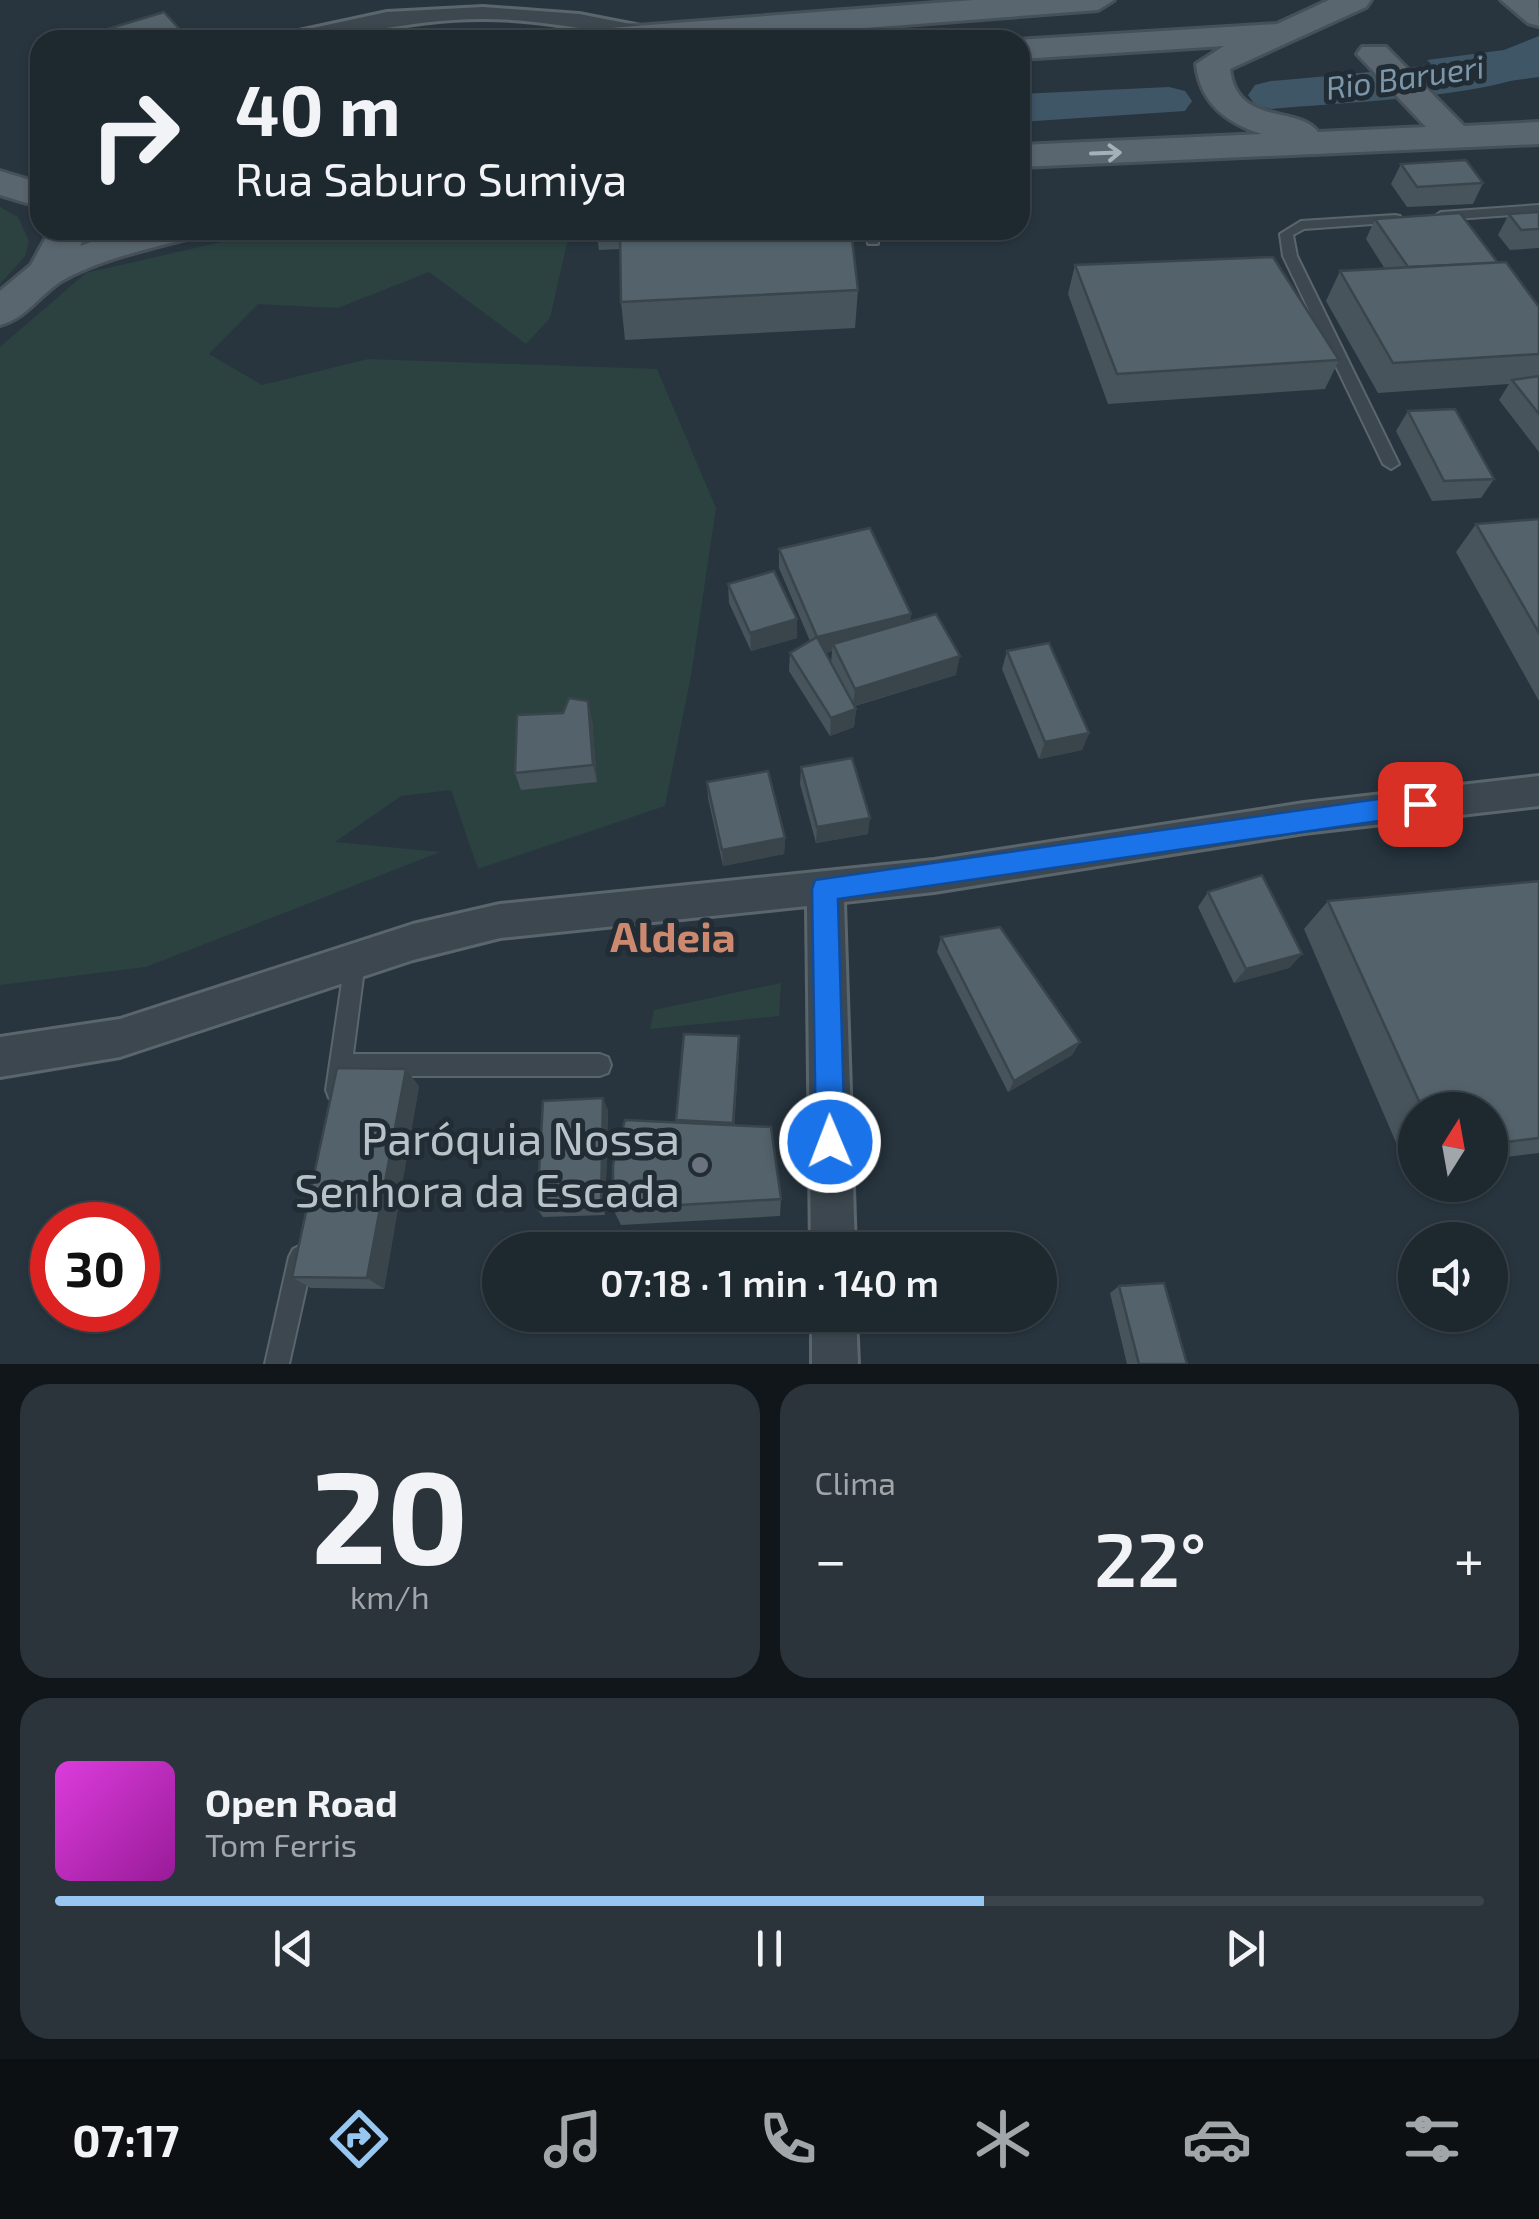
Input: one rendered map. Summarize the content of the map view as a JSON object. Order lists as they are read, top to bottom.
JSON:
{
  "districts": ["Aldeia"],
  "water": ["Rio Barueri"],
  "places": ["Paróquia Nossa Senhora da Escada"],
  "north": "top",
  "page": {
    "turn": ["40 m", "Rua Saburo Sumiya"],
    "limit": "30",
    "trip": "07:18 · 1 min · 140 m",
    "tile": [
      ["20", "km/h"],
      "Clima"
    ],
    "heat": ["−", "22°", "+"],
    "song": ["Open Road", "Tom Ferris"],
    "tabs": "07:17"
  }
}
